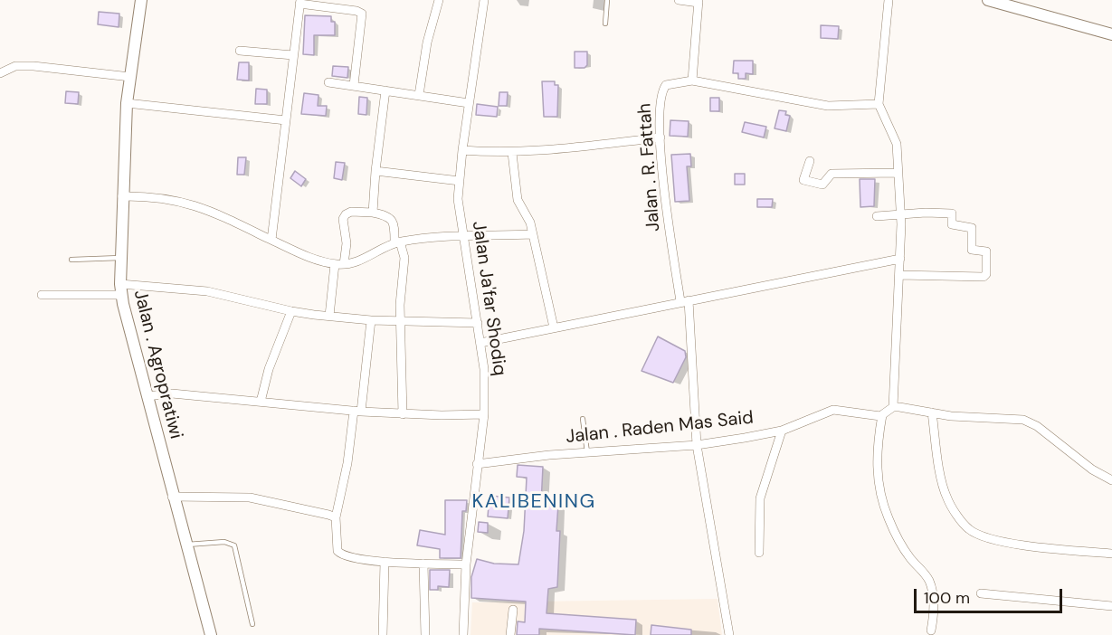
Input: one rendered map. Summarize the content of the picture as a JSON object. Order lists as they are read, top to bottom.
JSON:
{
  "streets": {
    "street": [
      "Jalan . R. Fattah",
      "Jalan Ja'far Shodiq",
      "Jalan . Agropratiwi",
      "Jalan . Raden Mas Said"
    ]
  },
  "crossings": [
    ["Jalan . R. Fattah", "Jalan . Raden Mas Said"],
    ["Jalan Ja'far Shodiq", "Jalan . Raden Mas Said"]
  ],
  "districts": ["KALIBENING"],
  "scale_bar": "100 m"
}
